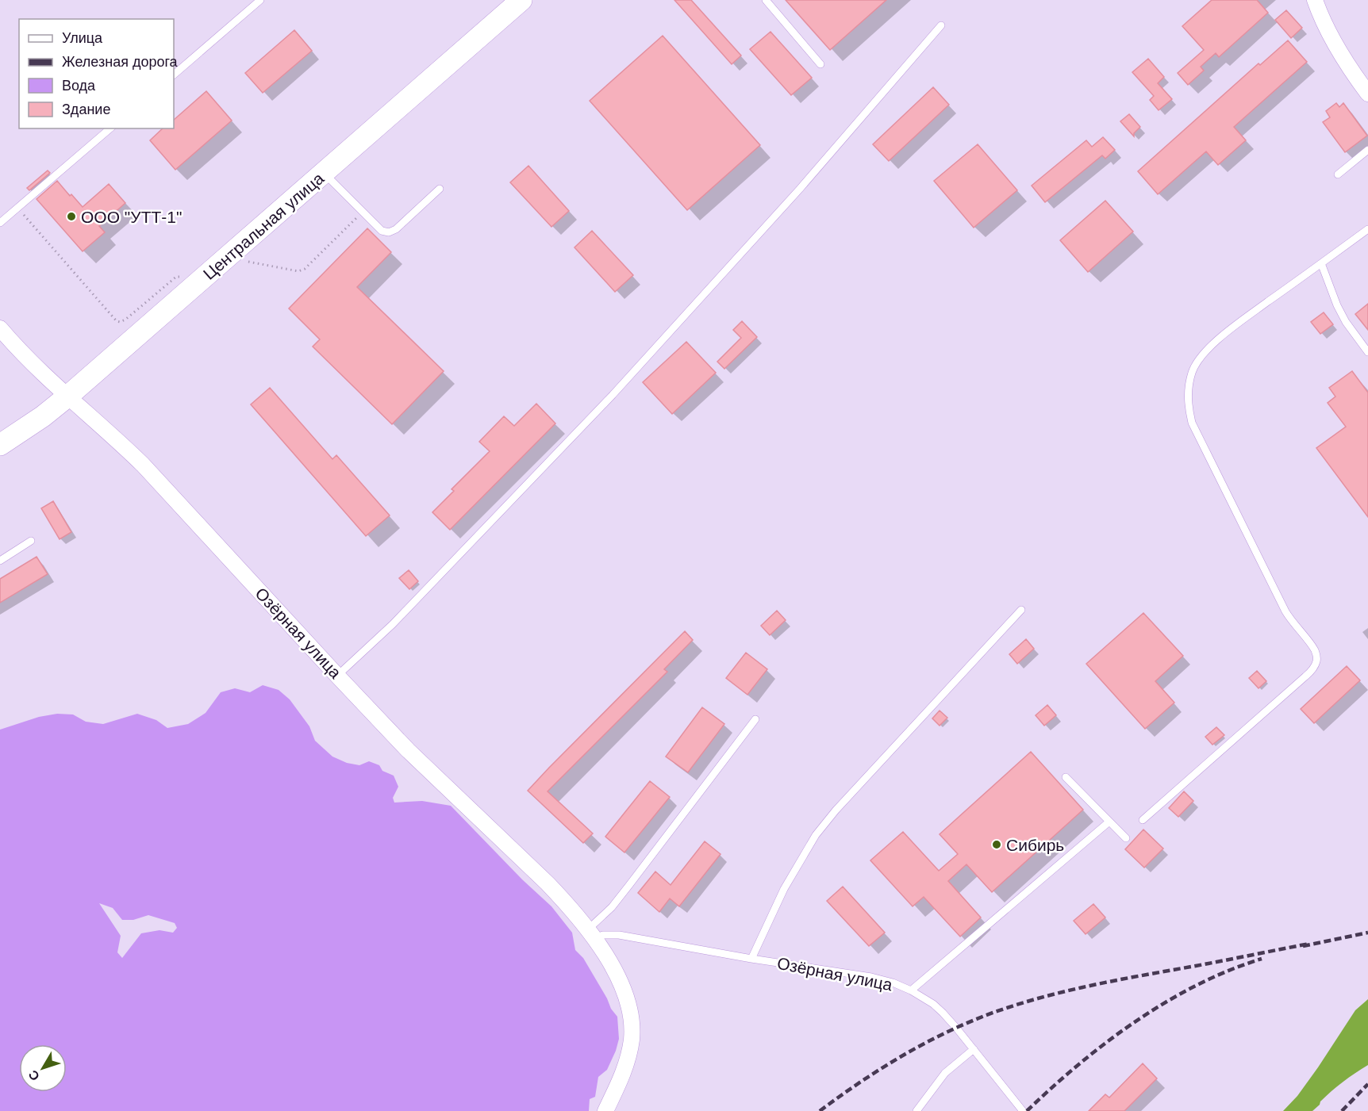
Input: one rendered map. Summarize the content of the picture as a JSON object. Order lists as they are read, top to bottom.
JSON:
{
  "streets": {
    "street": ["Центральная улица", "Озёрная улица"]
  },
  "crossings": [
    ["Центральная улица", "Озёрная улица"]
  ],
  "places": ["ООО \"УТТ-1\"", "Сибирь"],
  "legend": [
    "Улица",
    "Железная дорога",
    "Вода",
    "Здание"
  ],
  "north": "bottom left"
}
